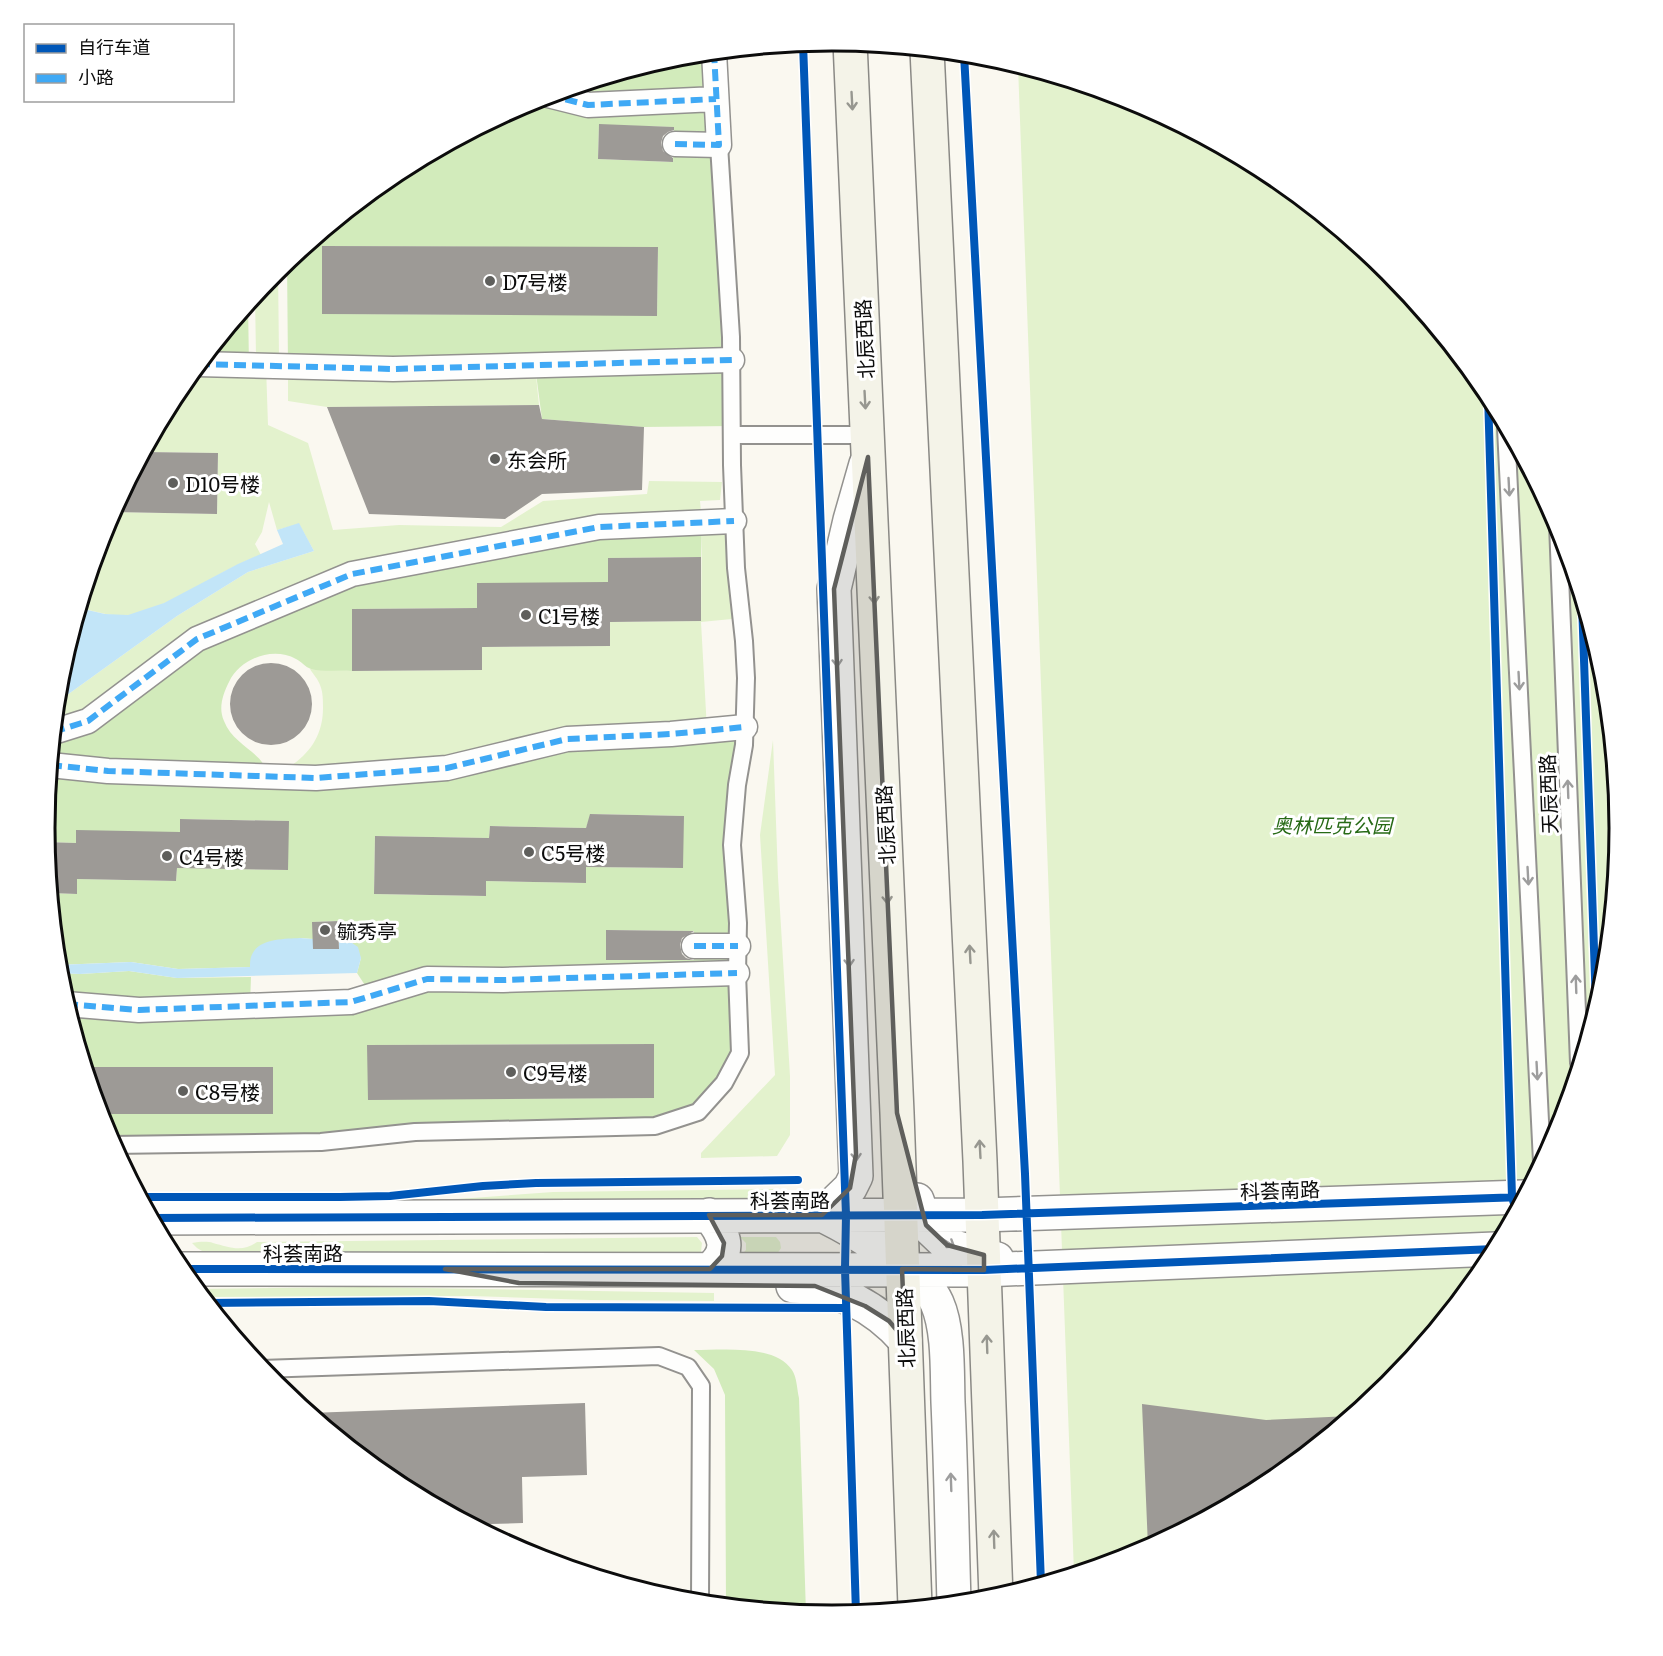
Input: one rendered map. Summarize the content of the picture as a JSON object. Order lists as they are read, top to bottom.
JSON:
{
  "streets": {
    "main road": ["北辰西路"],
    "street": ["科荟南路"],
    "lane": ["天辰西路"]
  },
  "crossings": [
    ["北辰西路", "科荟南路"]
  ],
  "parks": ["奥林匹克公园"],
  "places": [
    "D7号楼",
    "东会所",
    "D10号楼",
    "C1号楼",
    "C5号楼",
    "C4号楼",
    "毓秀亭",
    "C9号楼",
    "C8号楼"
  ],
  "legend": ["自行车道", "小路"]
}
